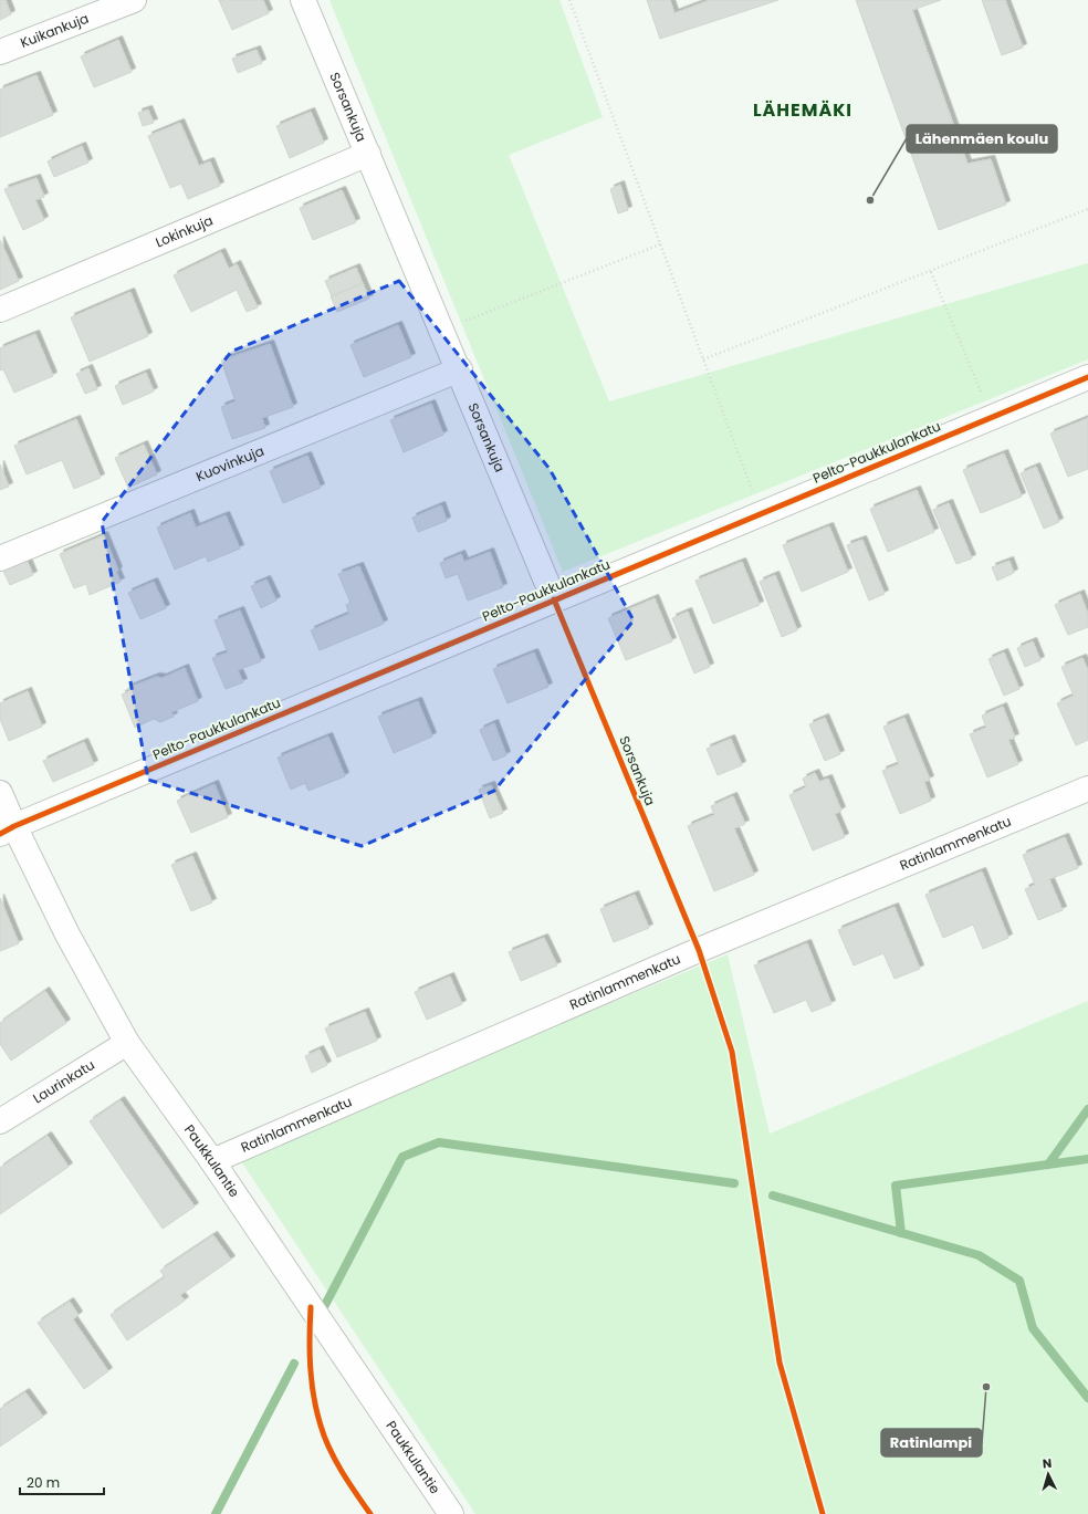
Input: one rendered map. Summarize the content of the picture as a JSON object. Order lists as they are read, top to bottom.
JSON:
{
  "streets": {
    "street": [
      "Kuikankuja",
      "Sorsankuja",
      "Lokinkuja",
      "Pelto-Paukkulankatu",
      "Kuovinkuja",
      "Ratinlammenkatu",
      "Laurinkatu",
      "Paukkulantie"
    ]
  },
  "crossings": [
    ["Sorsankuja", "Lokinkuja"],
    ["Sorsankuja", "Pelto-Paukkulankatu"],
    ["Sorsankuja", "Kuovinkuja"],
    ["Pelto-Paukkulankatu", "Paukkulantie"],
    ["Ratinlammenkatu", "Paukkulantie"],
    ["Laurinkatu", "Paukkulantie"]
  ],
  "districts": ["LÄHEMÄKI"],
  "places": ["Lähenmäen koulu", "Ratinlampi"],
  "scale_bar": "20 m",
  "north": "top"
}
